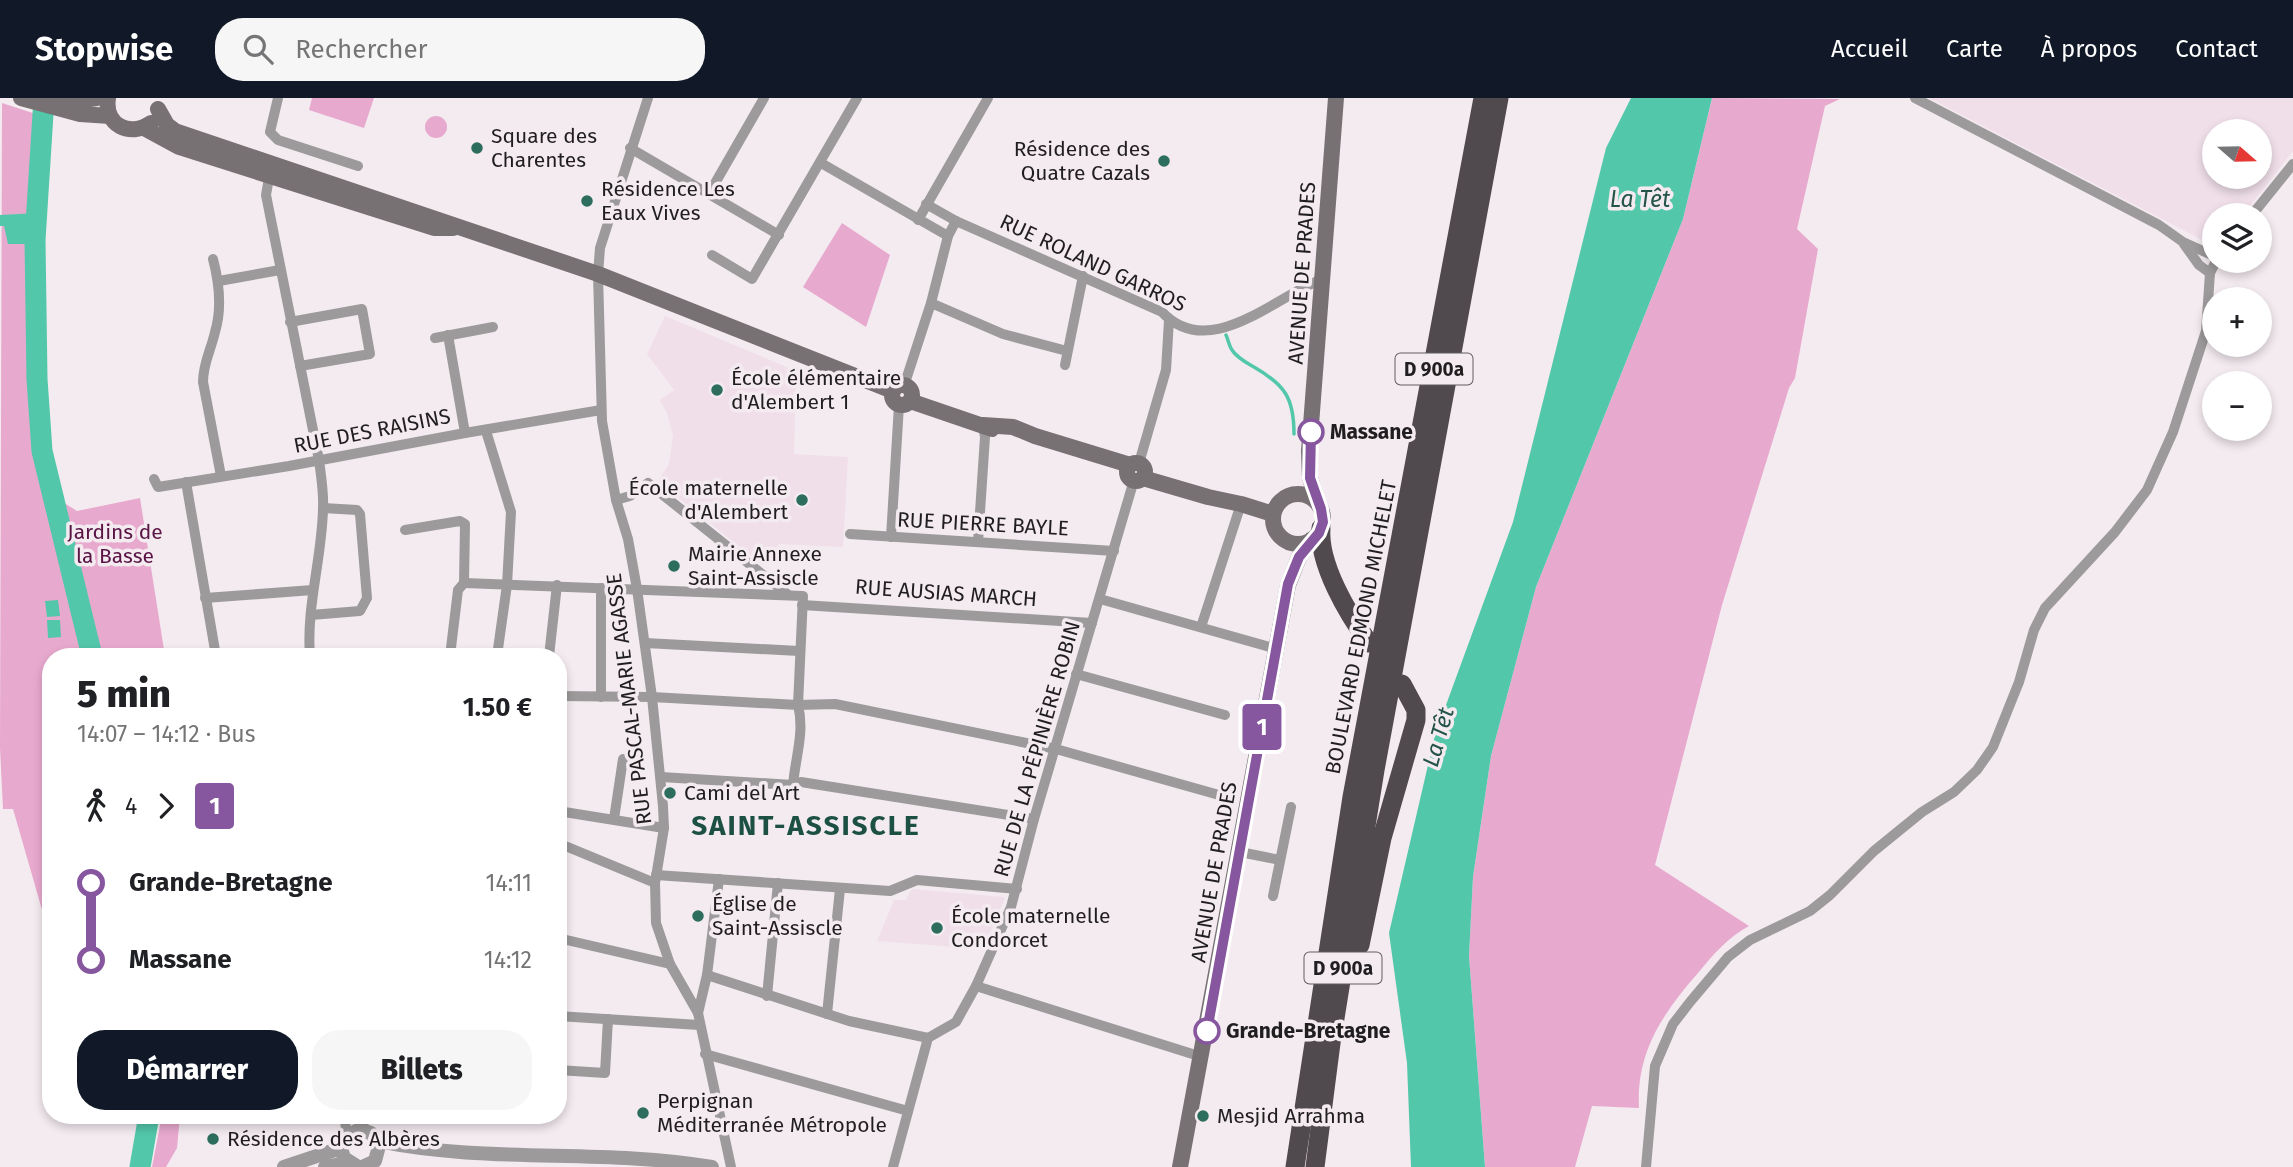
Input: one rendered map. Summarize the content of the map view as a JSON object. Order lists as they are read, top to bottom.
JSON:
{
  "streets": {
    "highway": ["D 900a", "BOULEVARD EDMOND MICHELET"],
    "main road": ["AVENUE DE PRADES"],
    "street": [
      "RUE ROLAND GARROS",
      "RUE DES RAISINS",
      "RUE PIERRE BAYLE",
      "RUE AUSIAS MARCH",
      "RUE PASCAL-MARIE AGASSE",
      "RUE DE LA PÉPINIÈRE ROBIN"
    ]
  },
  "crossings": [
    ["RUE ROLAND GARROS", "AVENUE DE PRADES"],
    ["RUE ROLAND GARROS", "RUE DE LA PÉPINIÈRE ROBIN"],
    ["RUE DES RAISINS", "RUE PASCAL-MARIE AGASSE"],
    ["RUE PIERRE BAYLE", "RUE DE LA PÉPINIÈRE ROBIN"],
    ["RUE AUSIAS MARCH", "RUE DE LA PÉPINIÈRE ROBIN"]
  ],
  "districts": ["SAINT-ASSISCLE"],
  "water": ["La Têt"],
  "parks": ["Jardins de la Basse"],
  "places": [
    "Square des Charentes",
    "Résidence des Quatre Cazals",
    "Résidence Les Eaux Vives",
    "École élémentaire d'Alembert 1",
    "Massane",
    "École maternelle d'Alembert",
    "Mairie Annexe Saint-Assiscle",
    "Cami del Art",
    "Église de Saint-Assiscle",
    "École maternelle Condorcet",
    "Grande-Bretagne",
    "Perpignan Méditerranée Métropole",
    "Mesjid Arrahma",
    "Résidence des Albères"
  ],
  "lines": ["bus line 1"],
  "north": "right",
  "page": {
    "header": "Stopwise",
    "search": "Rechercher",
    "nav": [
      "Accueil",
      "Carte",
      "À propos",
      "Contact"
    ],
    "on_map": "1",
    "map_buttons": ["+", "−"],
    "heading": ["5 min", "14:07 – 14:12 · Bus", "1.50 €"],
    "legs": ["4", "1"],
    "list": [
      {
        "name": "Grande-Bretagne",
        "value": "14:11"
      },
      {
        "name": "Massane",
        "value": "14:12"
      }
    ],
    "buttons": ["Démarrer", "Billets"]
  }
}
